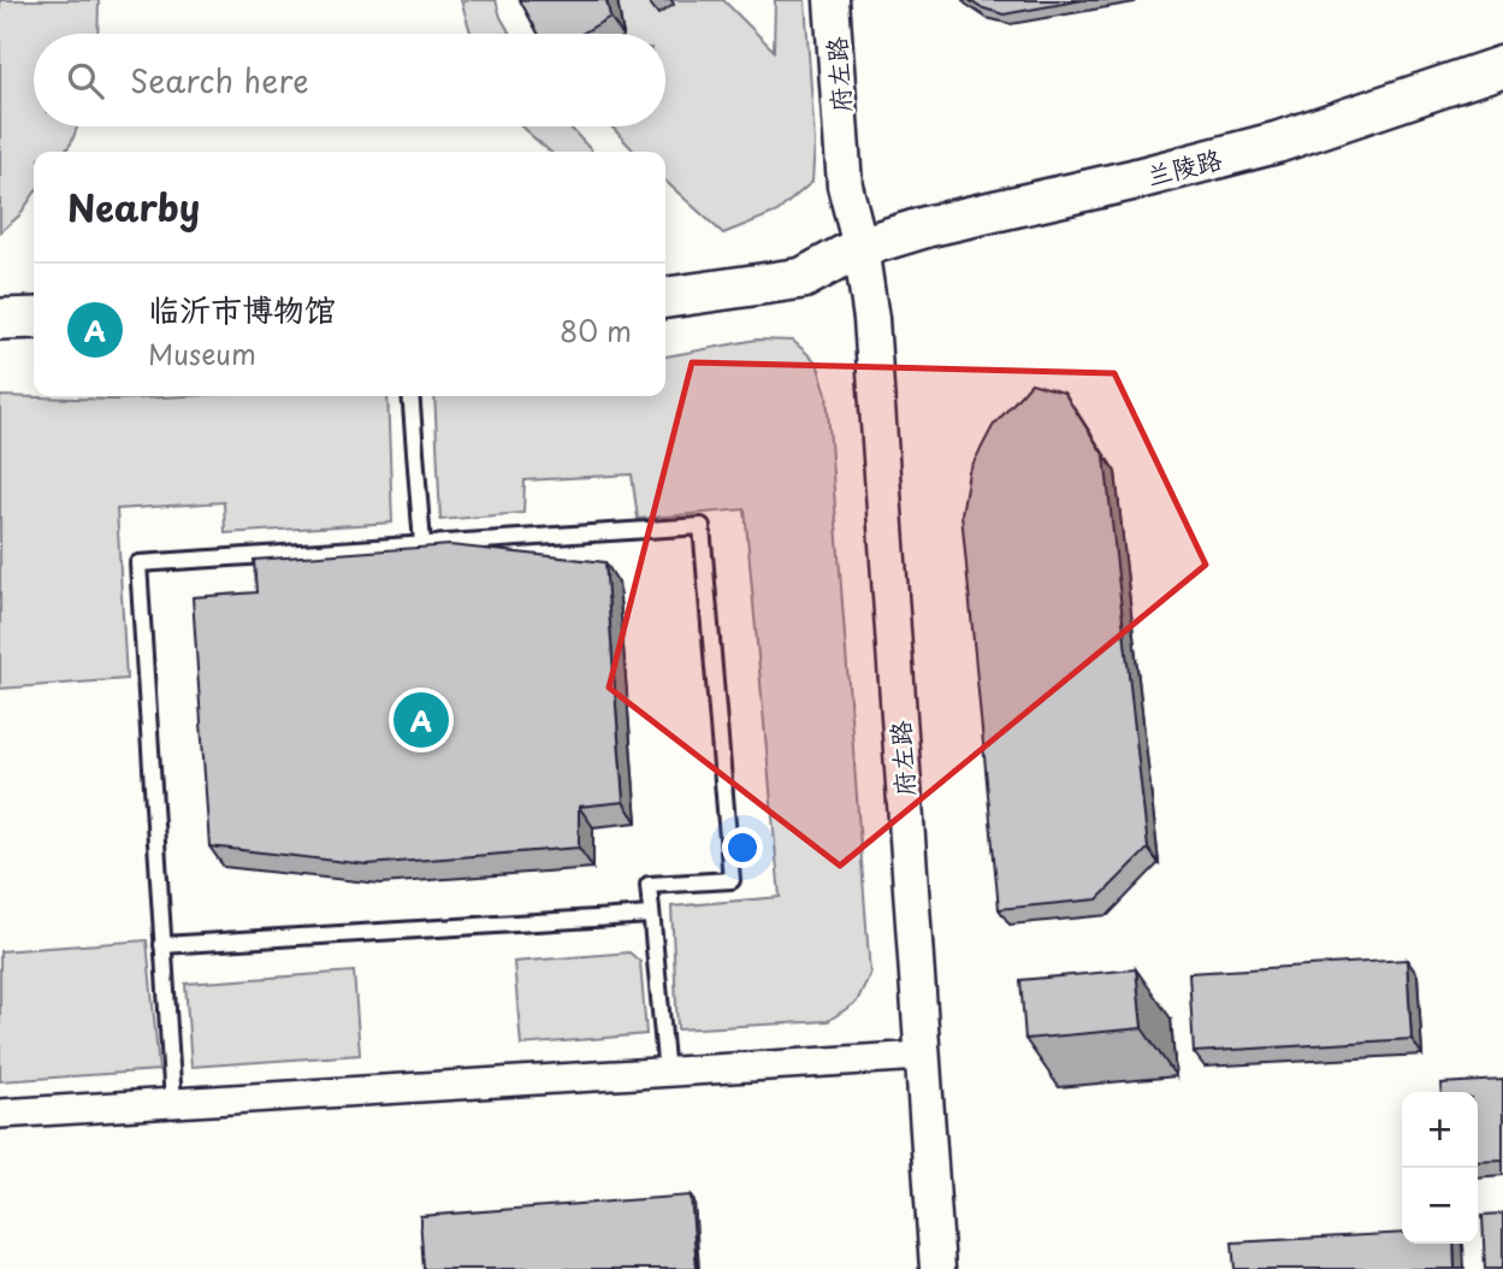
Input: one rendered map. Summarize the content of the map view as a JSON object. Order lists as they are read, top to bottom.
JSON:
{
  "streets": {
    "main road": ["兰陵路"],
    "street": ["府左路"]
  },
  "crossings": [
    ["府左路", "兰陵路"]
  ],
  "page": {
    "search": "Search here",
    "heading": "Nearby",
    "list": [
      {
        "mark": "A",
        "name": "临沂市博物馆",
        "note": "Museum",
        "value": "80 m"
      }
    ],
    "pins": "A",
    "map_buttons": ["+", "−"]
  }
}
